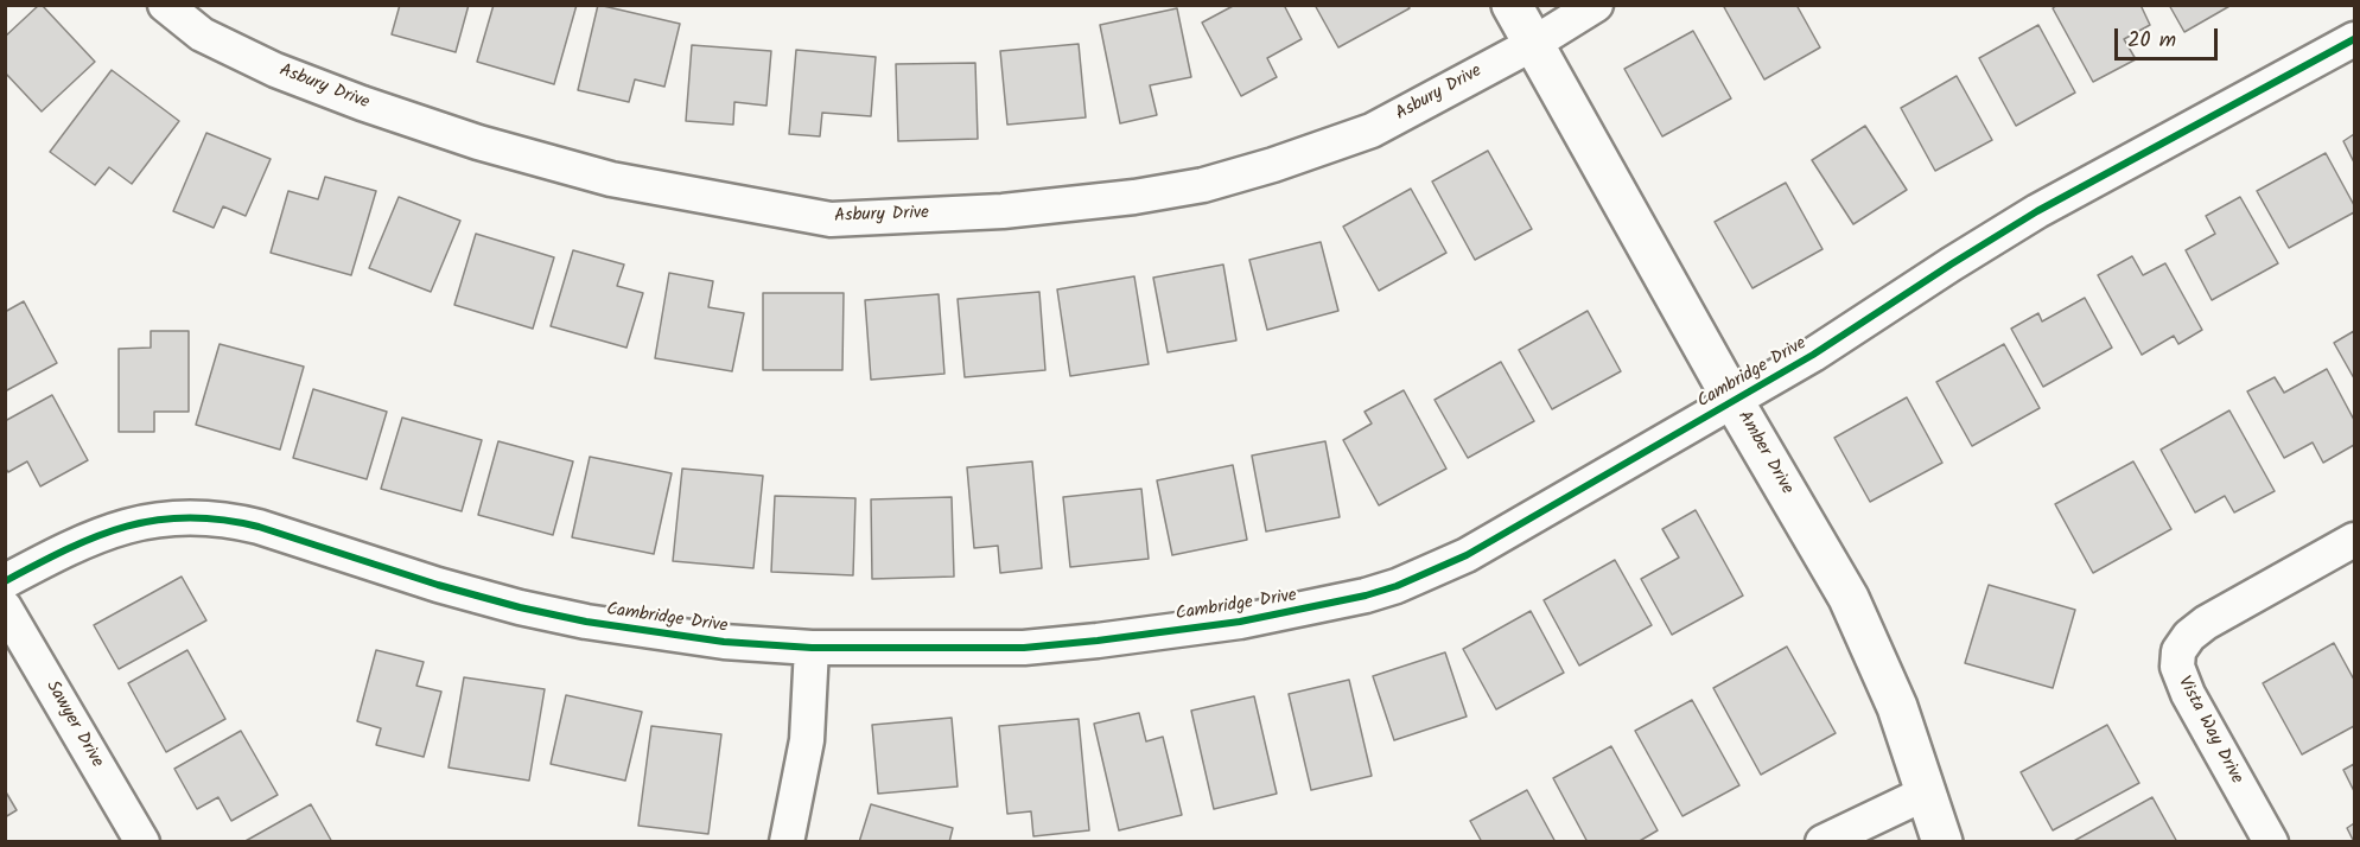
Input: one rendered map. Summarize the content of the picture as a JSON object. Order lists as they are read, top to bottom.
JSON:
{
  "streets": {
    "street": [
      "Asbury Drive",
      "Cambridge Drive",
      "Amber Drive",
      "Sawyer Drive",
      "Vista Way Drive"
    ]
  },
  "crossings": [
    ["Asbury Drive", "Amber Drive"],
    ["Cambridge Drive", "Amber Drive"]
  ],
  "scale_bar": "20 m"
}
